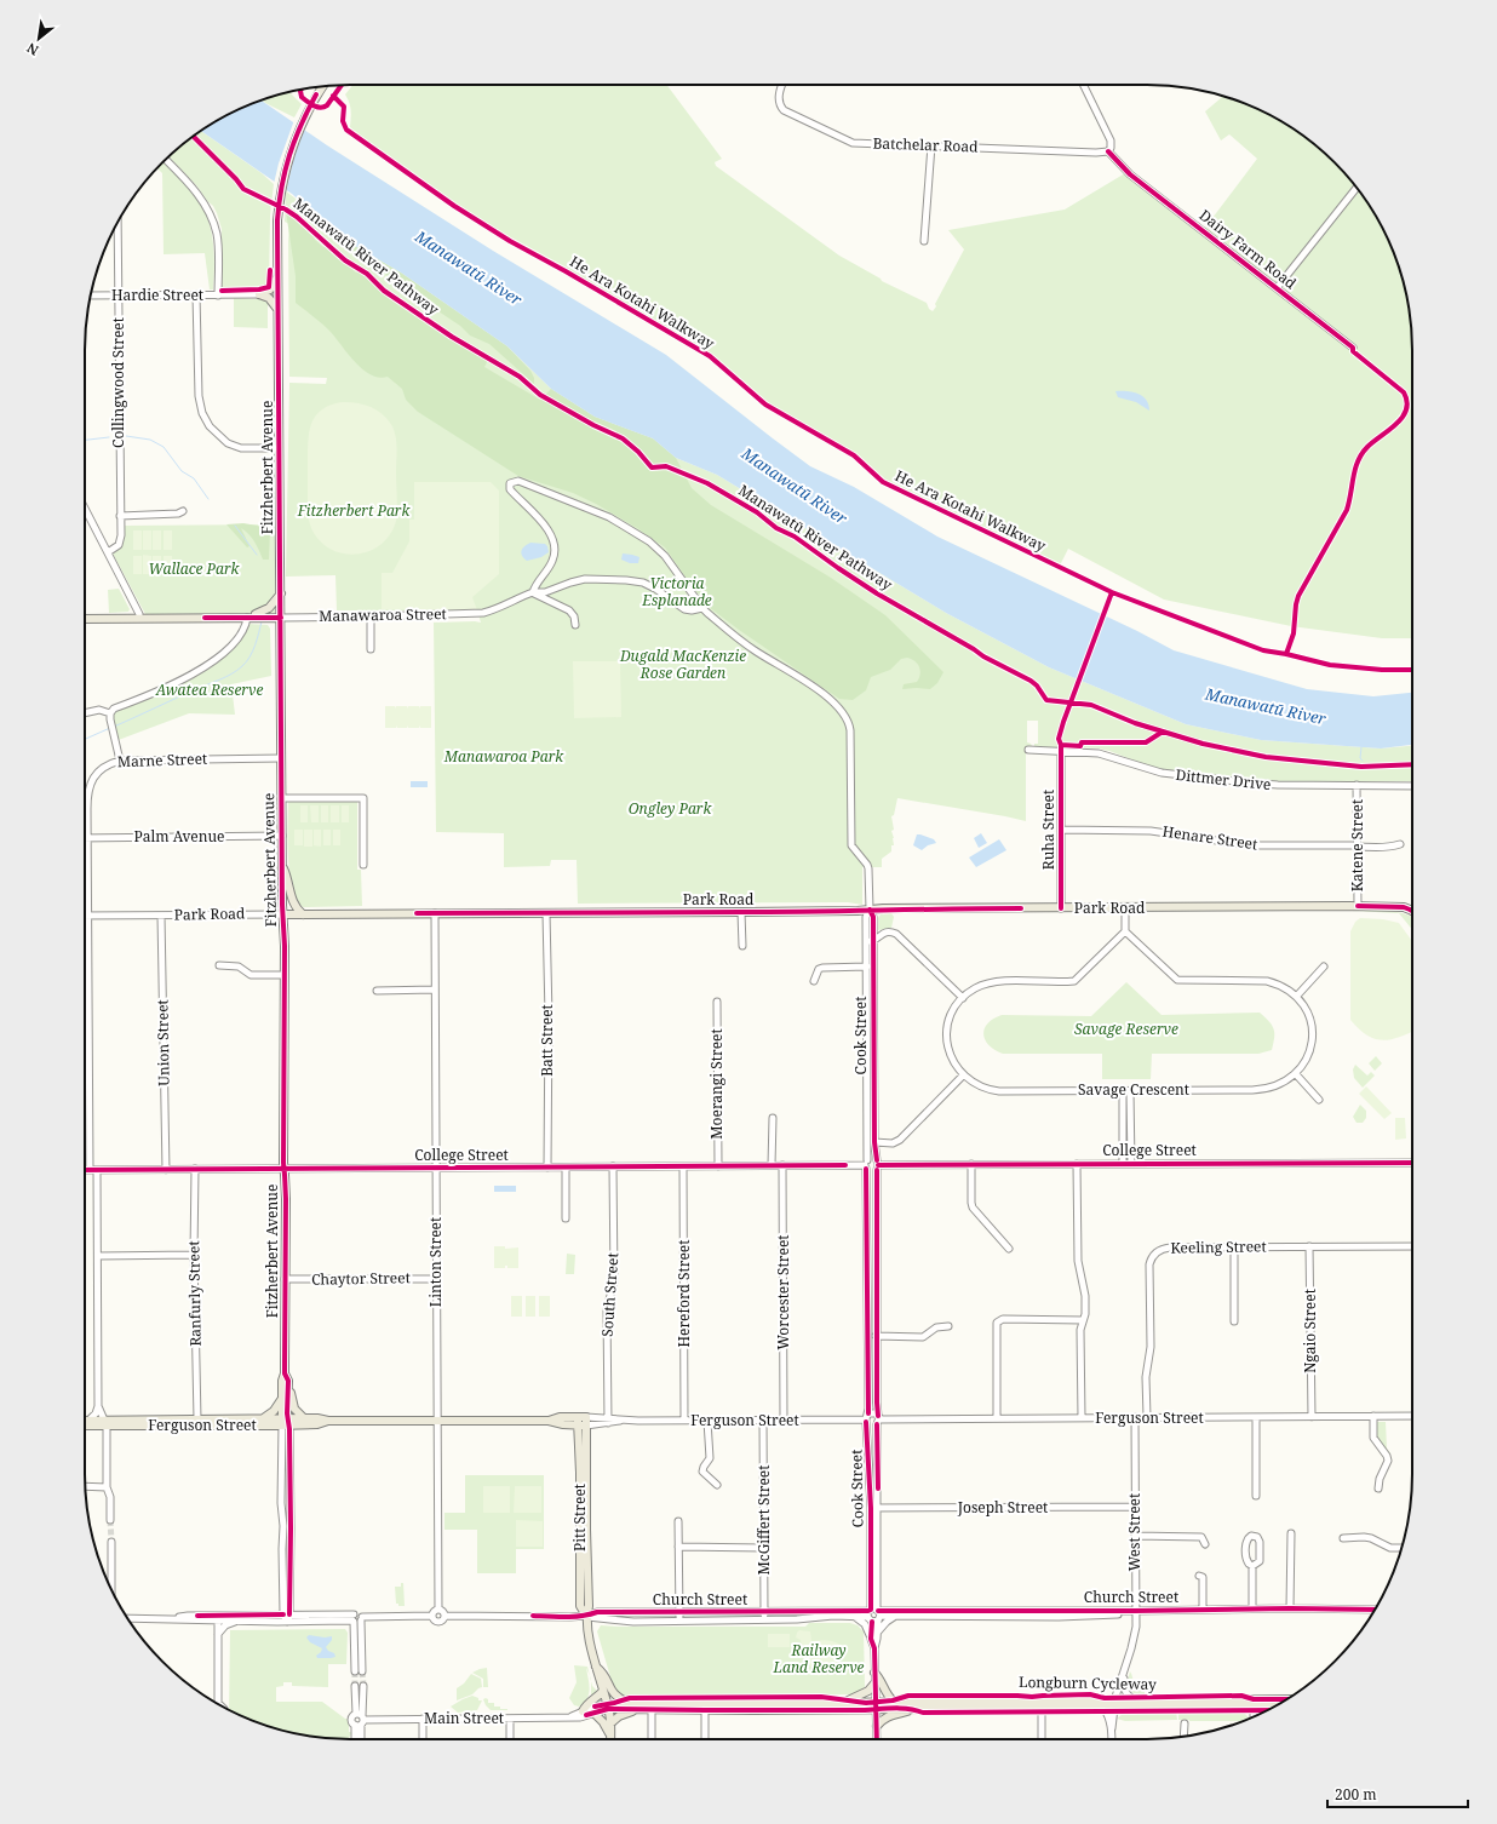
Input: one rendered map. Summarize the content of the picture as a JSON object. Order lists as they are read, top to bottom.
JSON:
{
  "streets": {
    "main road": [
      "Fitzherbert Avenue",
      "Park Road",
      "Ferguson Street",
      "Pitt Street",
      "Main Street"
    ],
    "street": [
      "Batchelar Road",
      "Dairy Farm Road",
      "Hardie Street",
      "Collingwood Street",
      "Manawaroa Street",
      "Marne Street",
      "Dittmer Drive",
      "Ruha Street",
      "Palm Avenue",
      "Henare Street",
      "Katene Street",
      "Cook Street",
      "Batt Street",
      "Union Street",
      "Moerangi Street",
      "Savage Crescent",
      "College Street",
      "Keeling Street",
      "Linton Street",
      "Chaytor Street",
      "Worcester Street",
      "Ranfurly Street",
      "Hereford Street",
      "South Street",
      "Ngaio Street",
      "Joseph Street",
      "McGiffert Street",
      "West Street",
      "Church Street"
    ],
    "cycle path": ["Manawatū River Pathway", "He Ara Kotahi Walkway", "Longburn Cycleway"]
  },
  "crossings": [
    ["Batchelar Road", "Dairy Farm Road"],
    ["Hardie Street", "Collingwood Street"],
    ["Fitzherbert Avenue", "Manawaroa Street"],
    ["Fitzherbert Avenue", "Marne Street"],
    ["Fitzherbert Avenue", "Palm Avenue"],
    ["Fitzherbert Avenue", "Park Road"],
    ["Fitzherbert Avenue", "College Street"],
    ["Fitzherbert Avenue", "Chaytor Street"],
    ["Fitzherbert Avenue", "Ferguson Street"],
    ["Manawaroa Street", "Cook Street"],
    ["Marne Street", "Palm Avenue"],
    ["Marne Street", "Park Road"],
    ["Marne Street", "College Street"],
    ["Dittmer Drive", "Ruha Street"],
    ["Dittmer Drive", "Katene Street"],
    ["Ruha Street", "Henare Street"],
    ["Ruha Street", "Park Road"],
    ["Henare Street", "Katene Street"],
    ["Katene Street", "Park Road"],
    ["Park Road", "Cook Street"],
    ["Park Road", "Batt Street"],
    ["Park Road", "Union Street"],
    ["Park Road", "Linton Street"],
    ["Cook Street", "College Street"],
    ["Cook Street", "Ferguson Street"],
    ["Cook Street", "Joseph Street"],
    ["Cook Street", "Church Street"],
    ["Cook Street", "Main Street"],
    ["Batt Street", "College Street"],
    ["Union Street", "College Street"],
    ["Moerangi Street", "College Street"],
    ["College Street", "Linton Street"],
    ["College Street", "Worcester Street"],
    ["College Street", "Ranfurly Street"],
    ["College Street", "Hereford Street"],
    ["College Street", "South Street"],
    ["Keeling Street", "Ngaio Street"],
    ["Keeling Street", "Ferguson Street"],
    ["Linton Street", "Chaytor Street"],
    ["Linton Street", "Ferguson Street"],
    ["Linton Street", "Church Street"],
    ["Worcester Street", "Ferguson Street"],
    ["Ranfurly Street", "Ferguson Street"],
    ["Hereford Street", "Ferguson Street"],
    ["South Street", "Ferguson Street"],
    ["Ngaio Street", "Ferguson Street"],
    ["Ferguson Street", "Pitt Street"],
    ["Ferguson Street", "McGiffert Street"],
    ["Ferguson Street", "West Street"],
    ["Joseph Street", "West Street"],
    ["Pitt Street", "Church Street"],
    ["Pitt Street", "Main Street"],
    ["McGiffert Street", "Church Street"],
    ["West Street", "Church Street"],
    ["West Street", "Main Street"]
  ],
  "water": ["Manawatū River"],
  "parks": [
    "Fitzherbert Park",
    "Wallace Park",
    "Victoria Esplanade",
    "Dugald MacKenzie Rose Garden",
    "Awatea Reserve",
    "Manawaroa Park",
    "Ongley Park",
    "Savage Reserve",
    "Railway Land Reserve"
  ],
  "scale_bar": "200 m",
  "north": "bottom left"
}
